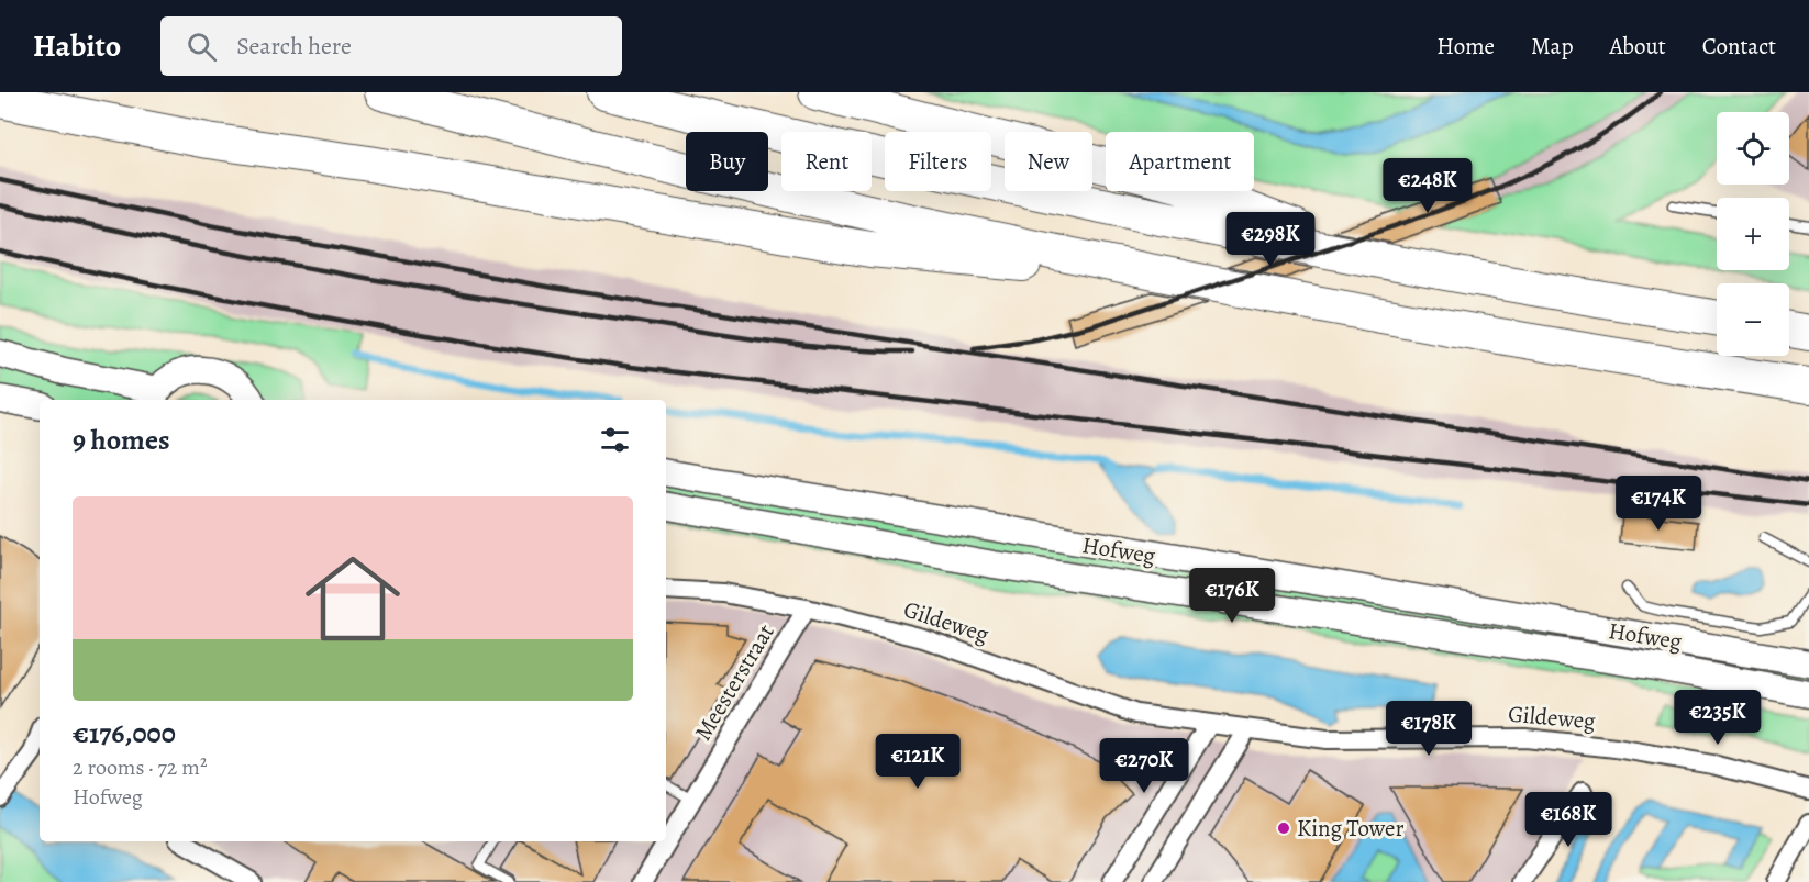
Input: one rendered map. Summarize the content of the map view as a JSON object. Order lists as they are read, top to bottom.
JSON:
{
  "streets": {
    "main road": ["Hofweg"],
    "street": ["Gildeweg", "Meesterstraat"]
  },
  "crossings": [
    ["Gildeweg", "Meesterstraat"]
  ],
  "places": ["King Tower"],
  "page": {
    "header": "Habito",
    "search": "Search here",
    "nav": [
      "Home",
      "Map",
      "About",
      "Contact"
    ],
    "map_buttons": ["+", "−"],
    "chip": [
      "Buy",
      "Rent",
      "Filters",
      "New",
      "Apartment"
    ],
    "price": [
      "€248K",
      "€298K",
      "€174K",
      "€176K",
      "€235K",
      "€178K",
      "€121K",
      "€270K",
      "€168K"
    ],
    "heading": "9 homes",
    "list": [
      {
        "name": "€176,000",
        "note": "2 rooms · 72 m² · Hofweg"
      }
    ]
  }
}
